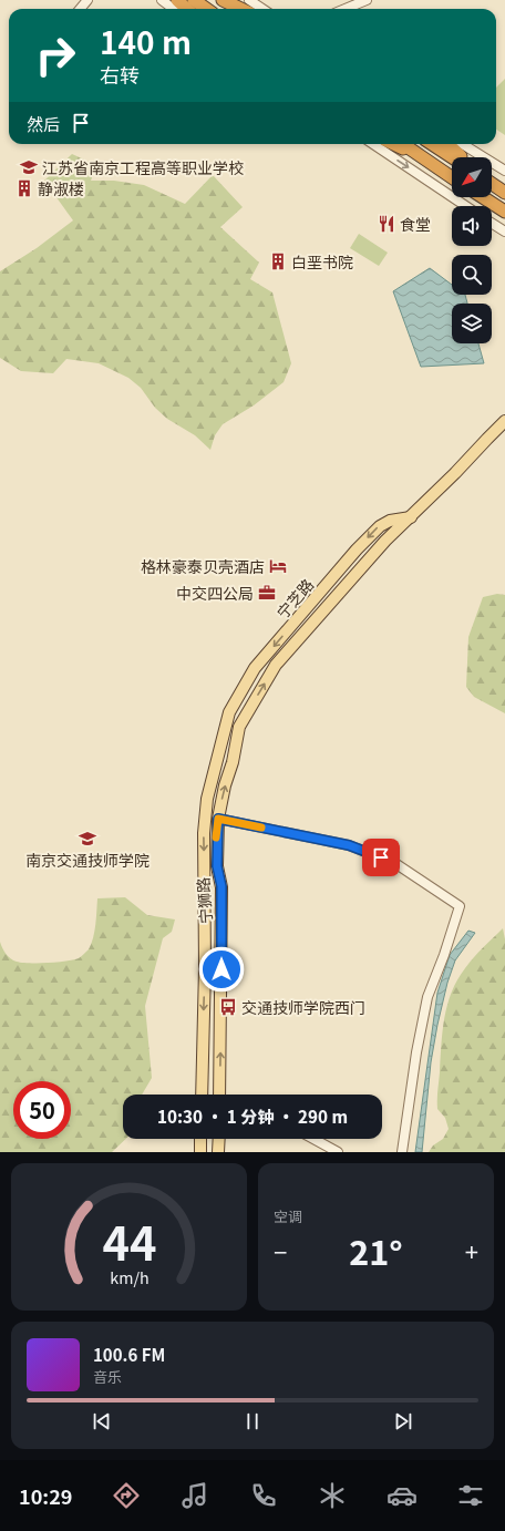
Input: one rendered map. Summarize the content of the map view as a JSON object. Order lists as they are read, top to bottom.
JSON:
{
  "streets": {
    "main road": ["宁芝路", "宁狮路"]
  },
  "crossings": [
    ["宁芝路", "宁狮路"]
  ],
  "places": {
    "school or university": ["江苏省南京工程高等职业学校", "南京交通技师学院"],
    "building": ["静淑楼", "白垩书院"],
    "restaurant": ["食堂"],
    "hotel": ["格林豪泰贝壳酒店"],
    "office": ["中交四公局"],
    "bus stop": ["交通技师学院西门"]
  },
  "north": "bottom left",
  "page": {
    "turn": ["140 m", "右转"],
    "then": "然后",
    "limit": "50",
    "trip": "10:30 · 1 分钟 · 290 m",
    "tile": "空调",
    "heat": ["−", "21°", "+"],
    "song": ["100.6 FM", "音乐"],
    "tabs": "10:29",
    "gauge": ["44", "km/h"]
  }
}
